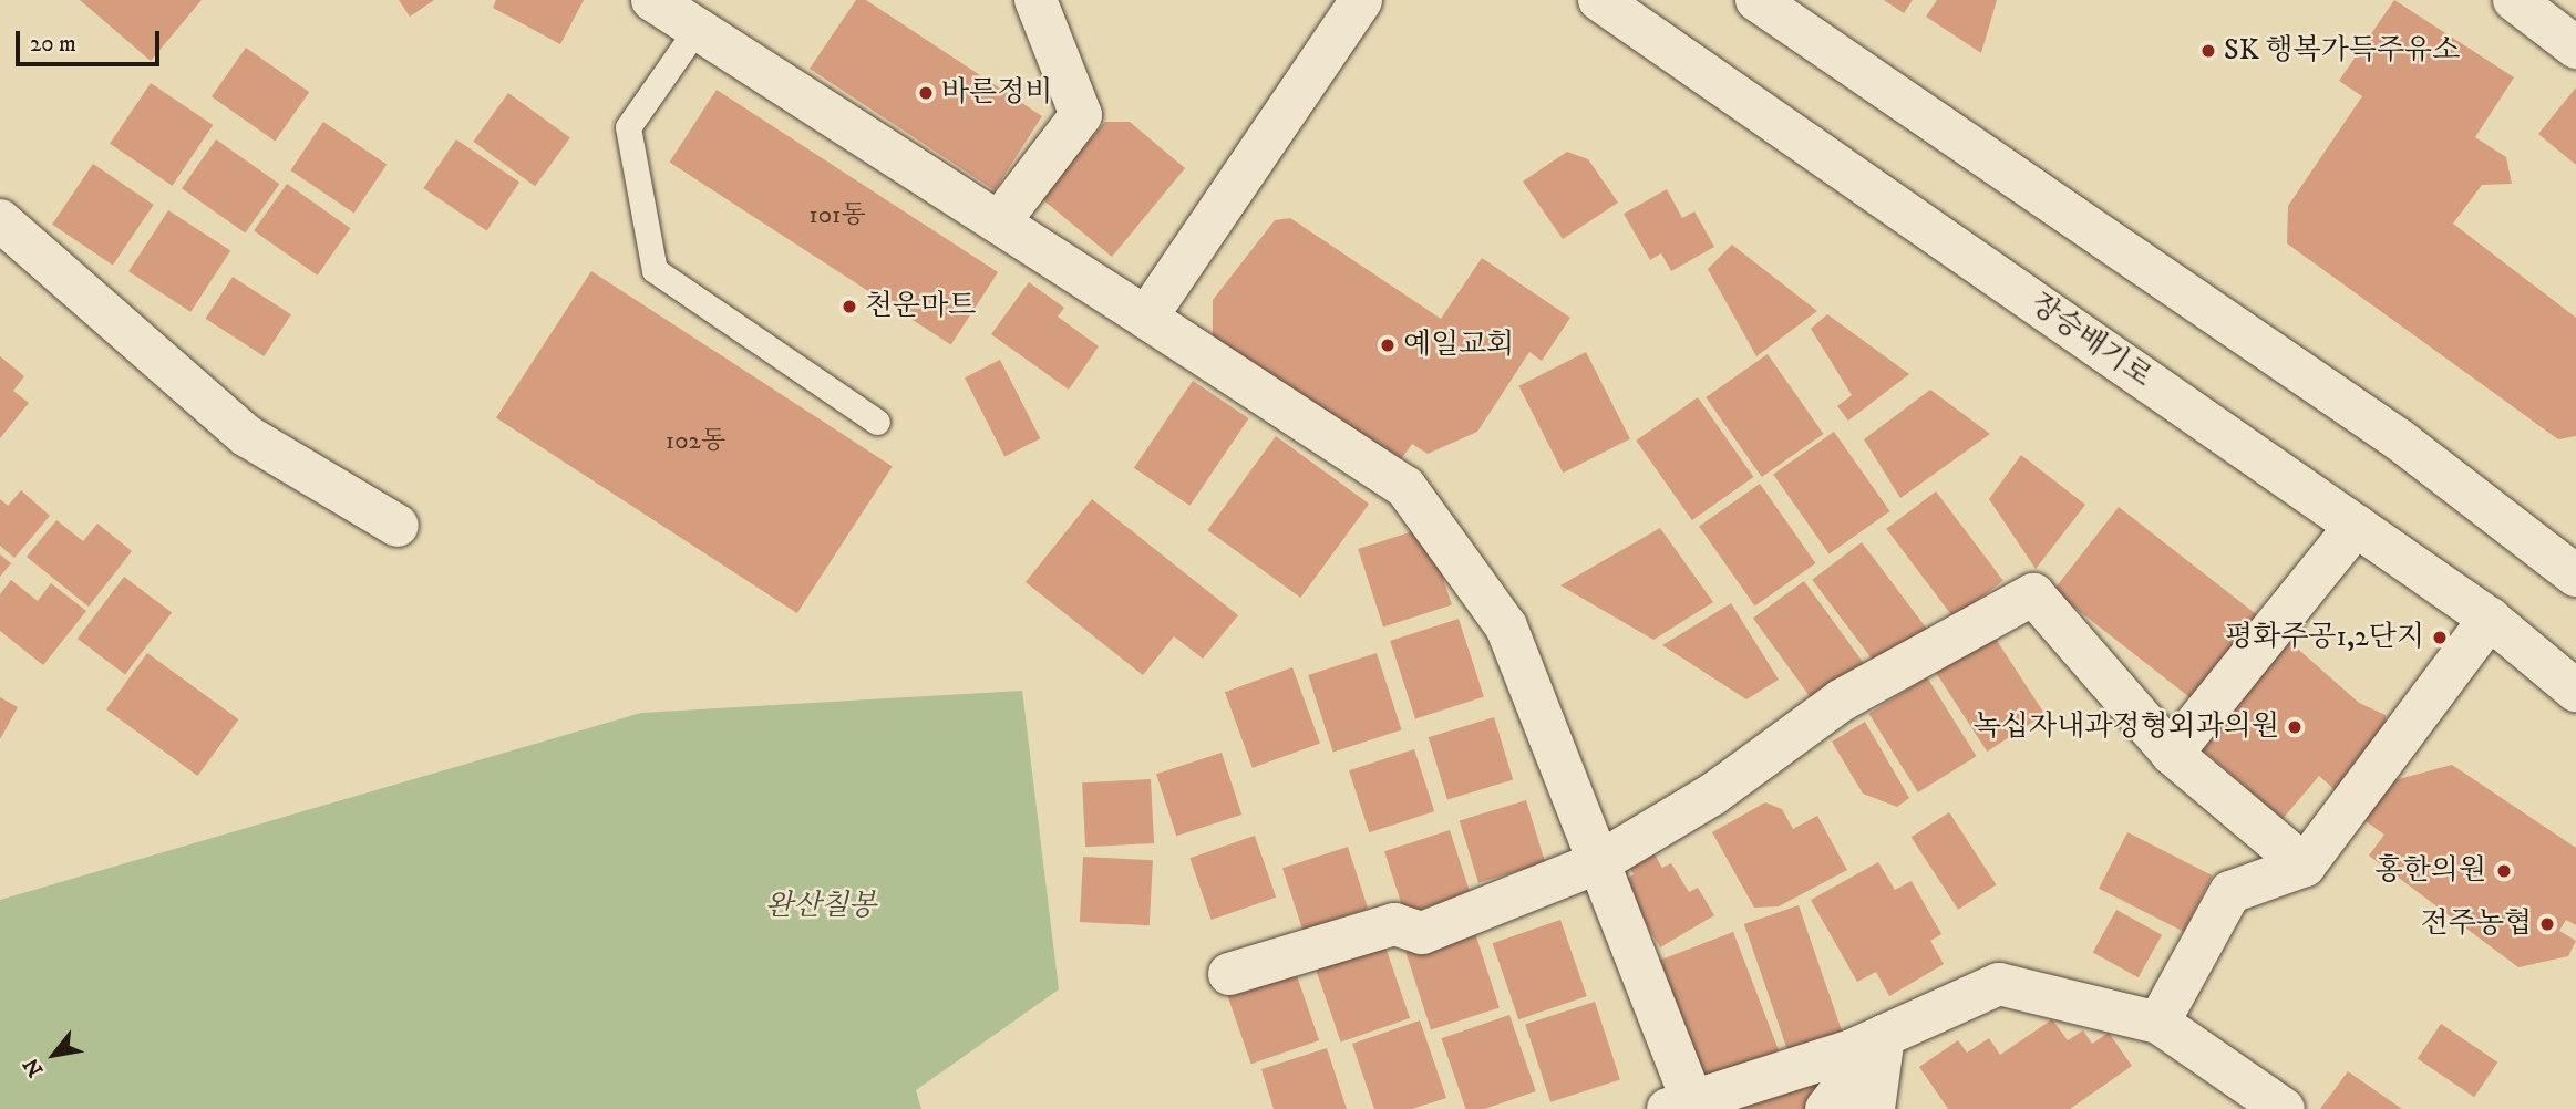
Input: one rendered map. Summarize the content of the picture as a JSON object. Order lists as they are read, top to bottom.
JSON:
{
  "streets": {
    "street": ["장승배기로"]
  },
  "parks": ["완산칠봉"],
  "places": [
    "SK 행복가득주유소",
    "바른정비",
    "천운마트",
    "예일교회",
    "평화주공1,2단지",
    "녹십자내과정형외과의원",
    "홍한의원",
    "전주농협"
  ],
  "house_numbers": ["101동", "102동"],
  "scale_bar": "20 m",
  "north": "bottom left"
}
